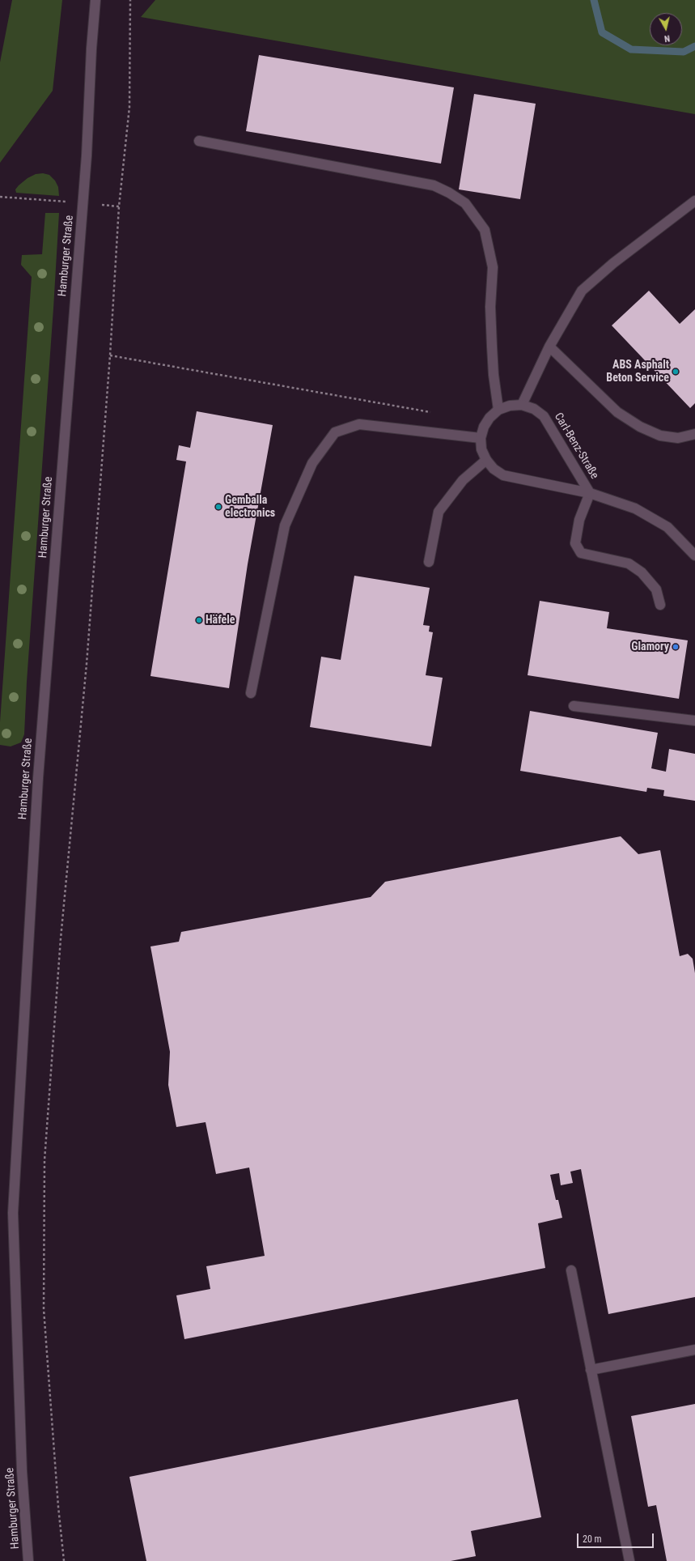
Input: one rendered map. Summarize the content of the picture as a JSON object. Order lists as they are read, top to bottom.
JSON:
{
  "streets": {
    "main road": ["Hamburger Straße", "Carl-Benz-Straße"]
  },
  "places": [
    "ABS Asphalt Beton Service",
    "Gemballa electronics",
    "Häfele",
    "Glamory"
  ],
  "scale_bar": "20 m",
  "north": "bottom"
}
